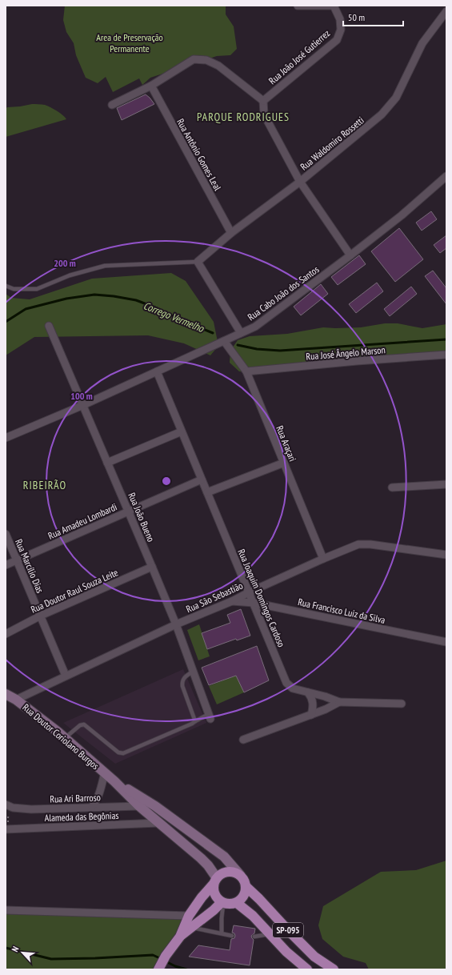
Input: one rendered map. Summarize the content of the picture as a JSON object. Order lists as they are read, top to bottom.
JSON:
{
  "streets": {
    "main road": ["SP-095"],
    "street": [
      "Rua João José Gutierrez",
      "Rua Waldomiro Rossetti",
      "Rua Antônio Gomes Leal",
      "Rua Cabo João dos Santos",
      "Rua José Ângelo Marson",
      "Rua Araçari",
      "Rua João Bueno",
      "Rua Amadeu Lombardi",
      "Rua Marcílio Dias",
      "Rua Doutor Raul Souza Leite",
      "Rua São Sebastião",
      "Rua Joaquim Domingos Cardoso",
      "Rua Francisco Luiz da Silva",
      "Rua Doutor Coriolano Burgos",
      "Rua Ari Barroso",
      "Alameda das Begônias"
    ]
  },
  "crossings": [
    ["Rua Waldomiro Rossetti", "Rua Antônio Gomes Leal"],
    ["Rua Cabo João dos Santos", "Rua Araçari"],
    ["Rua Cabo João dos Santos", "Rua João Bueno"],
    ["Rua Cabo João dos Santos", "Rua Joaquim Domingos Cardoso"],
    ["Rua José Ângelo Marson", "Rua Araçari"],
    ["Rua Araçari", "Rua São Sebastião"],
    ["Rua João Bueno", "Rua Amadeu Lombardi"],
    ["Rua João Bueno", "Rua Doutor Raul Souza Leite"],
    ["Rua João Bueno", "Rua São Sebastião"],
    ["Rua Amadeu Lombardi", "Rua Marcílio Dias"],
    ["Rua Amadeu Lombardi", "Rua Joaquim Domingos Cardoso"],
    ["Rua Marcílio Dias", "Rua Doutor Raul Souza Leite"],
    ["Rua Marcílio Dias", "Rua São Sebastião"],
    ["Rua São Sebastião", "Rua Joaquim Domingos Cardoso"],
    ["Rua São Sebastião", "Rua Francisco Luiz da Silva"],
    ["Rua São Sebastião", "Rua Doutor Coriolano Burgos"],
    ["Rua Joaquim Domingos Cardoso", "Rua Francisco Luiz da Silva"]
  ],
  "districts": ["PARQUE RODRIGUES", "RIBEIRÃO"],
  "water": ["Corrego Vermelho"],
  "parks": ["Area de Preservação Permanente"],
  "scale_bar": "50 m",
  "north": "top left",
  "rings": ["200 m", "100 m"]
}
